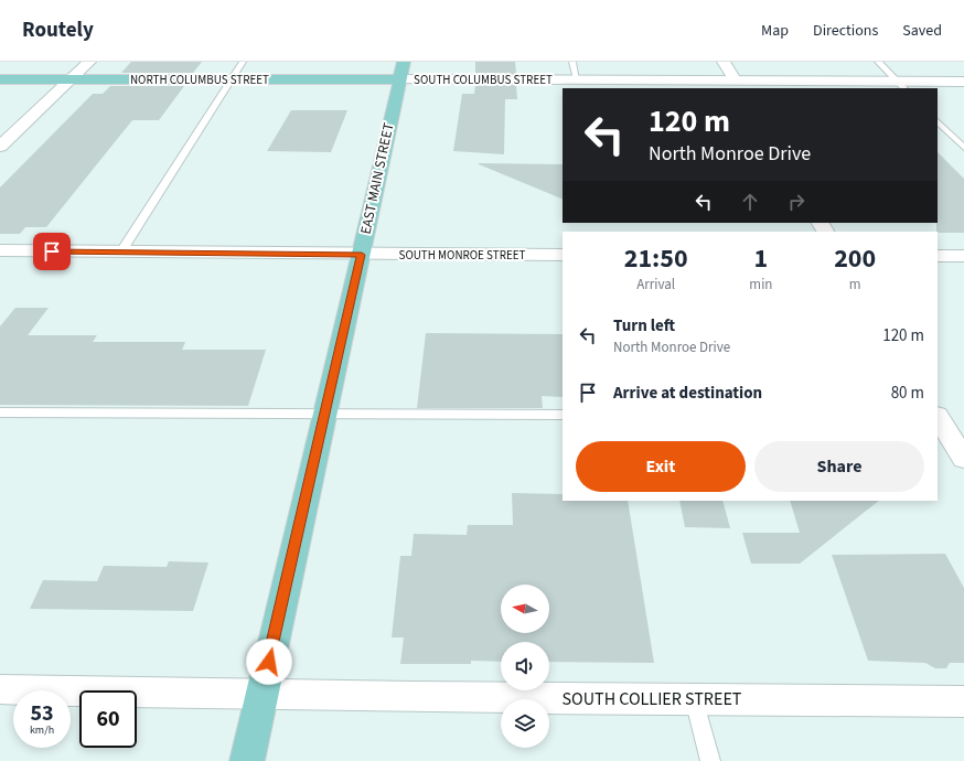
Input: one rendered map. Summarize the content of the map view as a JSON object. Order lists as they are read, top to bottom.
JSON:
{
  "streets": {
    "main road": ["NORTH COLUMBUS STREET", "EAST MAIN STREET"],
    "street": ["SOUTH COLUMBUS STREET", "SOUTH MONROE STREET", "SOUTH COLLIER STREET"]
  },
  "crossings": [
    ["NORTH COLUMBUS STREET", "SOUTH COLUMBUS STREET"],
    ["NORTH COLUMBUS STREET", "EAST MAIN STREET"],
    ["SOUTH COLUMBUS STREET", "EAST MAIN STREET"],
    ["EAST MAIN STREET", "SOUTH MONROE STREET"],
    ["EAST MAIN STREET", "SOUTH COLLIER STREET"]
  ],
  "north": "left",
  "page": {
    "header": "Routely",
    "nav": ["Map", "Directions", "Saved"],
    "turn": ["120 m", "North Monroe Drive"],
    "eta": [
      "21:50",
      "Arrival",
      "1",
      "min",
      "200",
      "m"
    ],
    "list": [
      {
        "name": "Turn left",
        "note": "North Monroe Drive",
        "value": "120 m"
      },
      {
        "name": "Arrive at destination",
        "value": "80 m"
      }
    ],
    "buttons": ["Exit", "Share"],
    "speed": "53 km/h",
    "limit": "60"
  }
}
